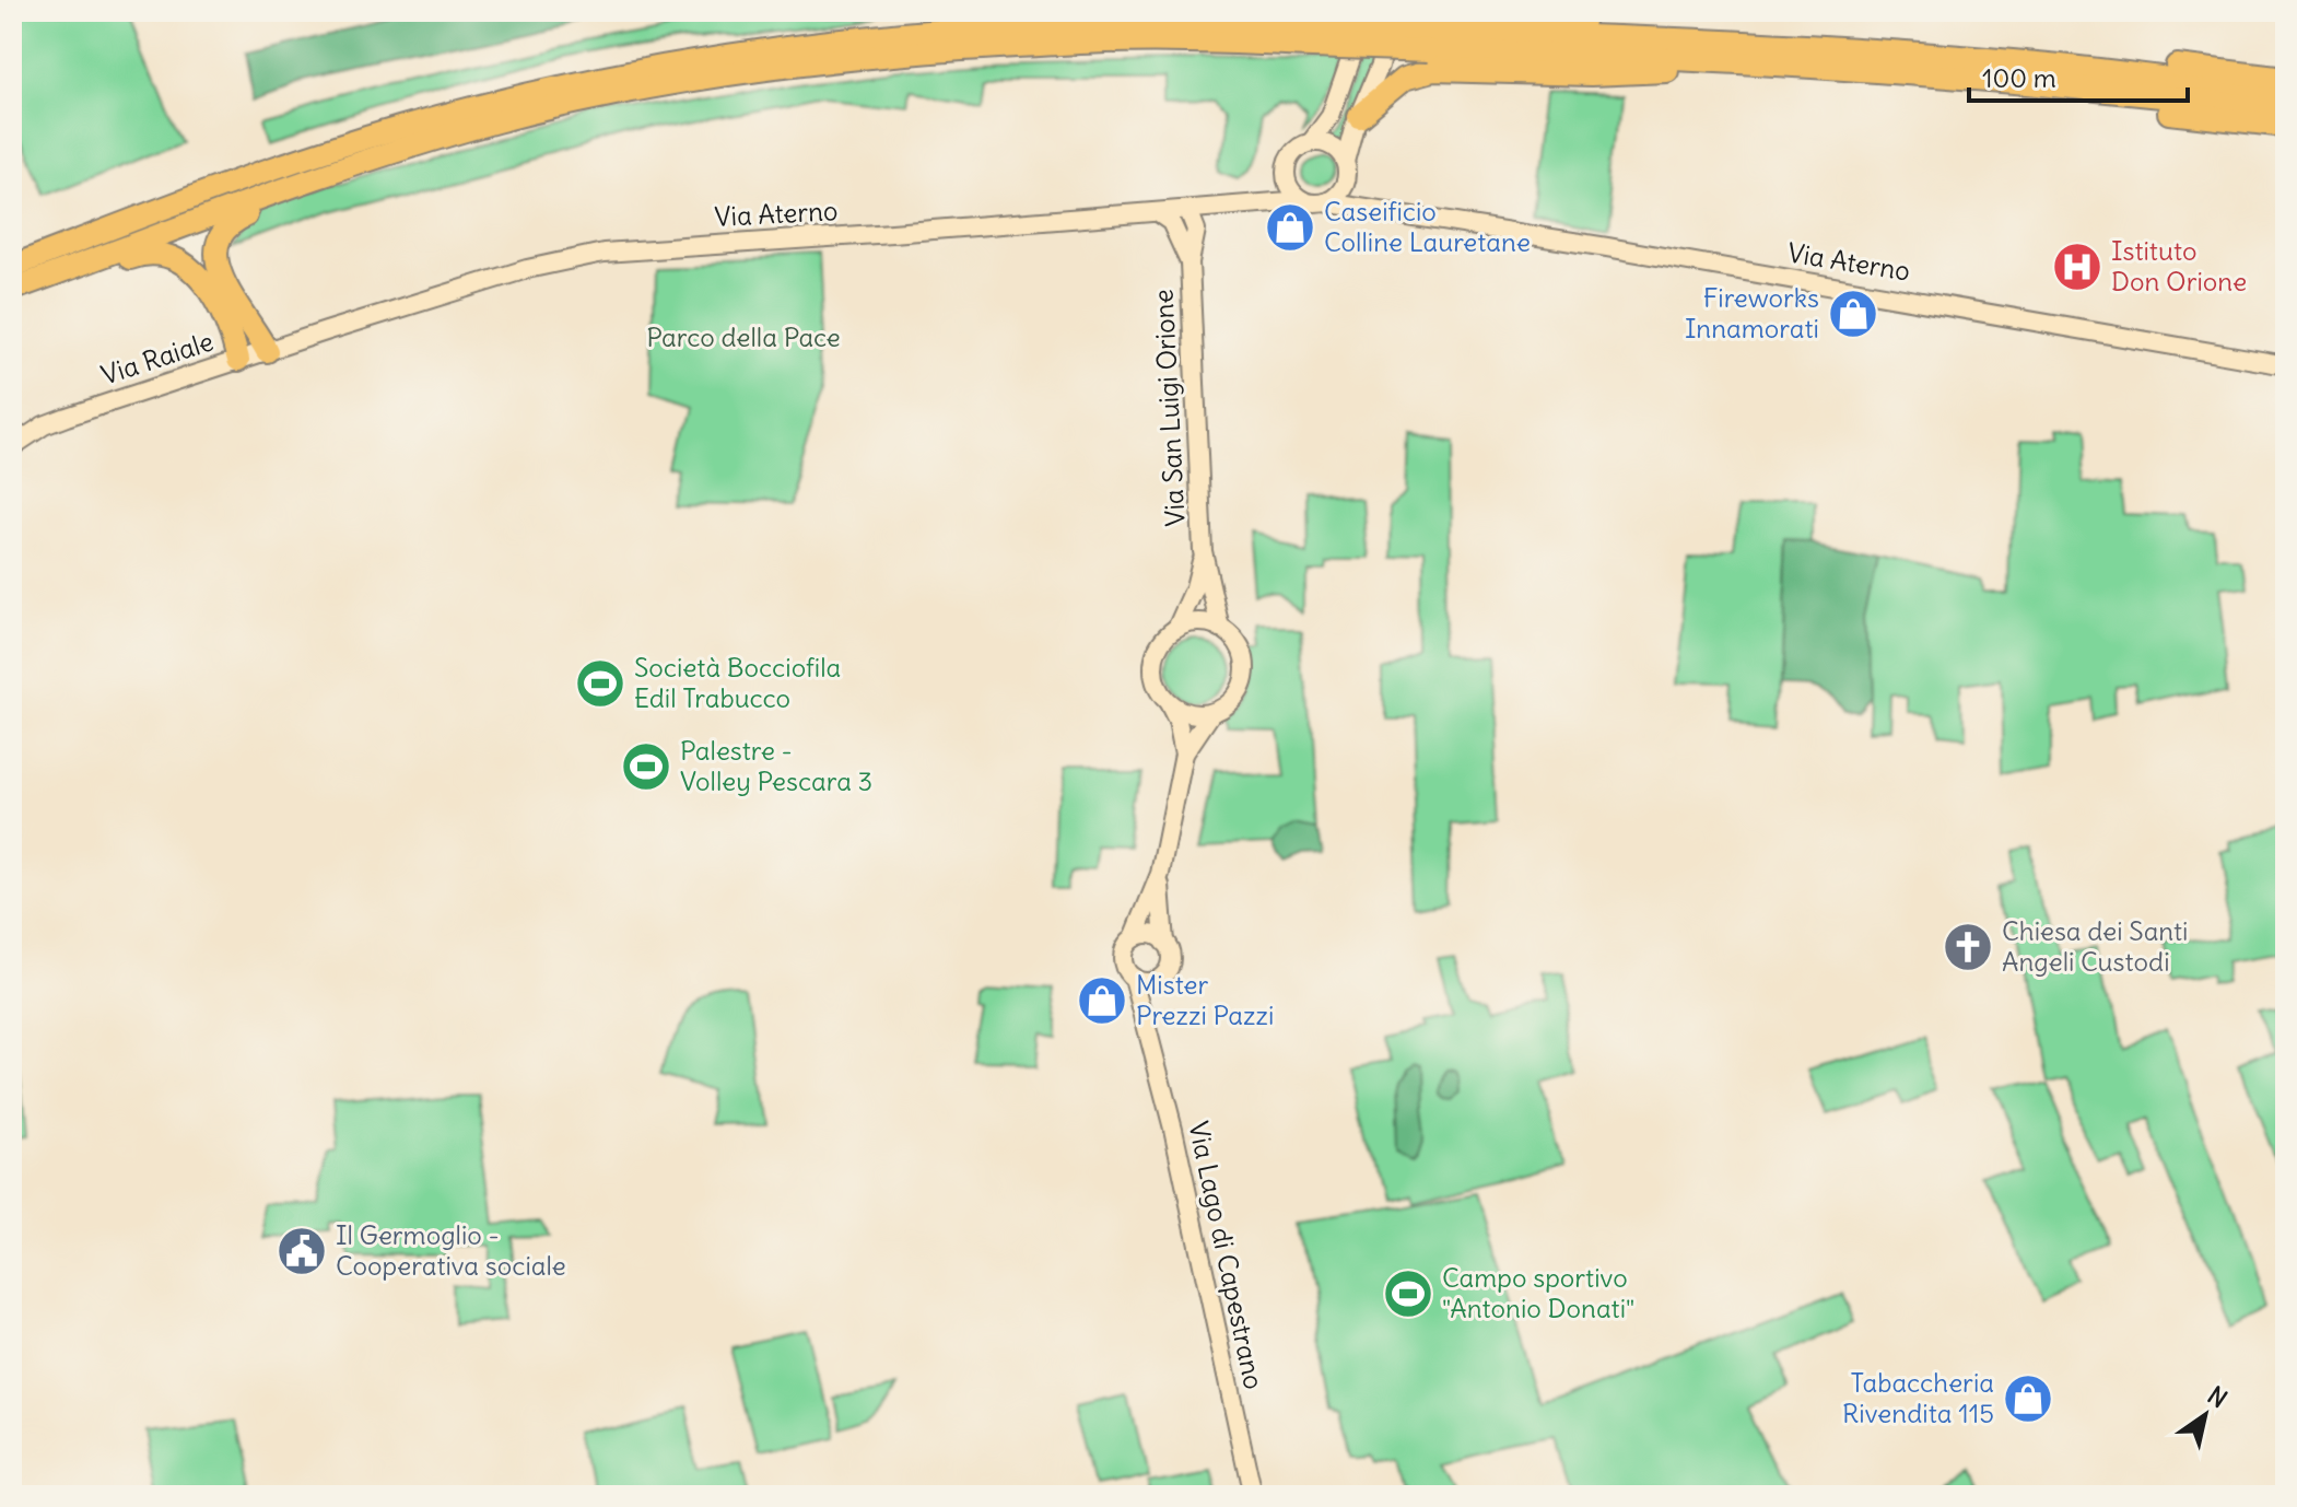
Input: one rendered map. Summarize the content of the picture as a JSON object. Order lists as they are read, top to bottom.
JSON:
{
  "streets": {
    "main road": [
      "Via Aterno",
      "Via Raiale",
      "Via San Luigi Orione",
      "Via Lago di Capestrano"
    ]
  },
  "crossings": [
    ["Via Aterno", "Via Raiale"],
    ["Via Aterno", "Via San Luigi Orione"]
  ],
  "parks": ["Parco della Pace"],
  "places": {
    "shop": [
      "Caseificio Colline Lauretane",
      "Fireworks Innamorati",
      "Mister Prezzi Pazzi",
      "Tabaccheria Rivendita 115"
    ],
    "hospital": ["Istituto Don Orione"],
    "sports": ["Società Bocciofila Edil Trabucco", "Palestre - Volley Pescara 3", "Campo sportivo \"Antonio Donati\""],
    "church": ["Chiesa dei Santi Angeli Custodi"],
    "public building": ["Il Germoglio - Cooperativa sociale"]
  },
  "scale_bar": "100 m",
  "north": "top right"
}
